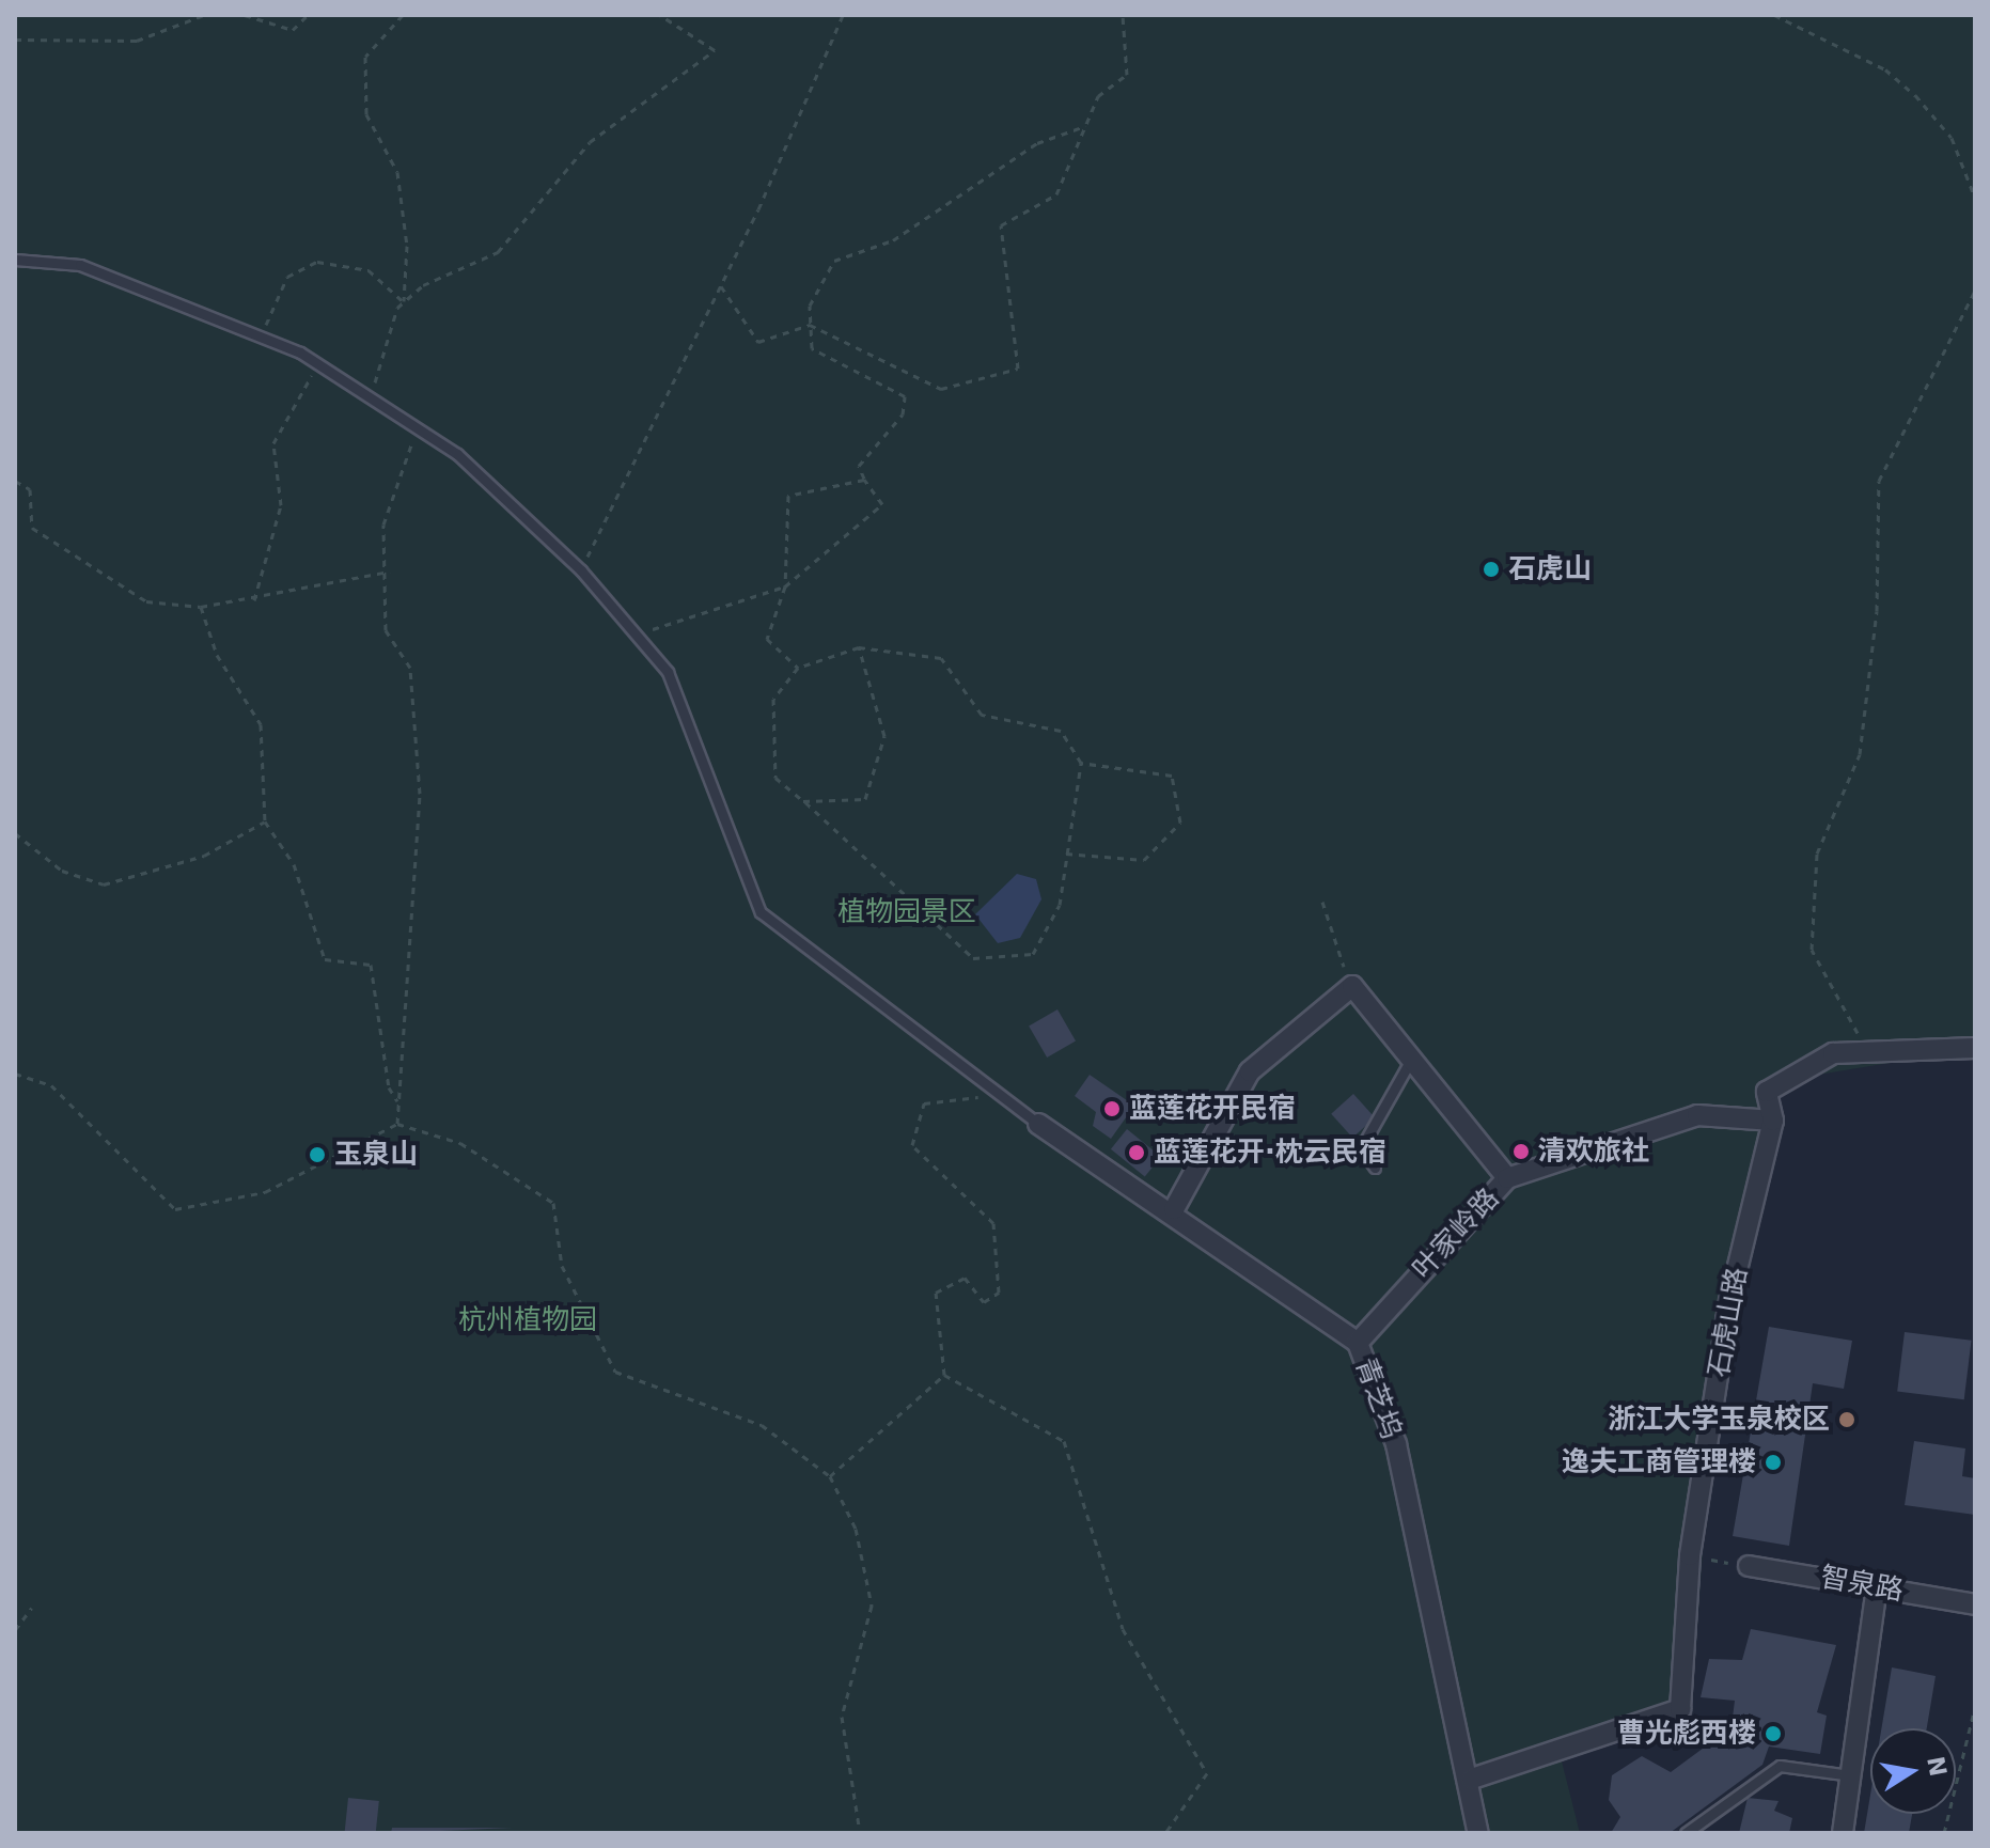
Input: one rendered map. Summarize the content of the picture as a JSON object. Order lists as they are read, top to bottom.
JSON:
{
  "streets": {
    "street": [
      "叶家岭路",
      "石虎山路",
      "青芝坞",
      "智泉路"
    ]
  },
  "crossings": [
    ["叶家岭路", "石虎山路"],
    ["叶家岭路", "青芝坞"],
    ["石虎山路", "青芝坞"]
  ],
  "parks": ["植物园景区", "杭州植物园"],
  "places": [
    "石虎山",
    "蓝莲花开民宿",
    "清欢旅社",
    "蓝莲花开·枕云民宿",
    "玉泉山",
    "浙江大学玉泉校区",
    "逸夫工商管理楼",
    "曹光彪西楼"
  ],
  "north": "right"
}
